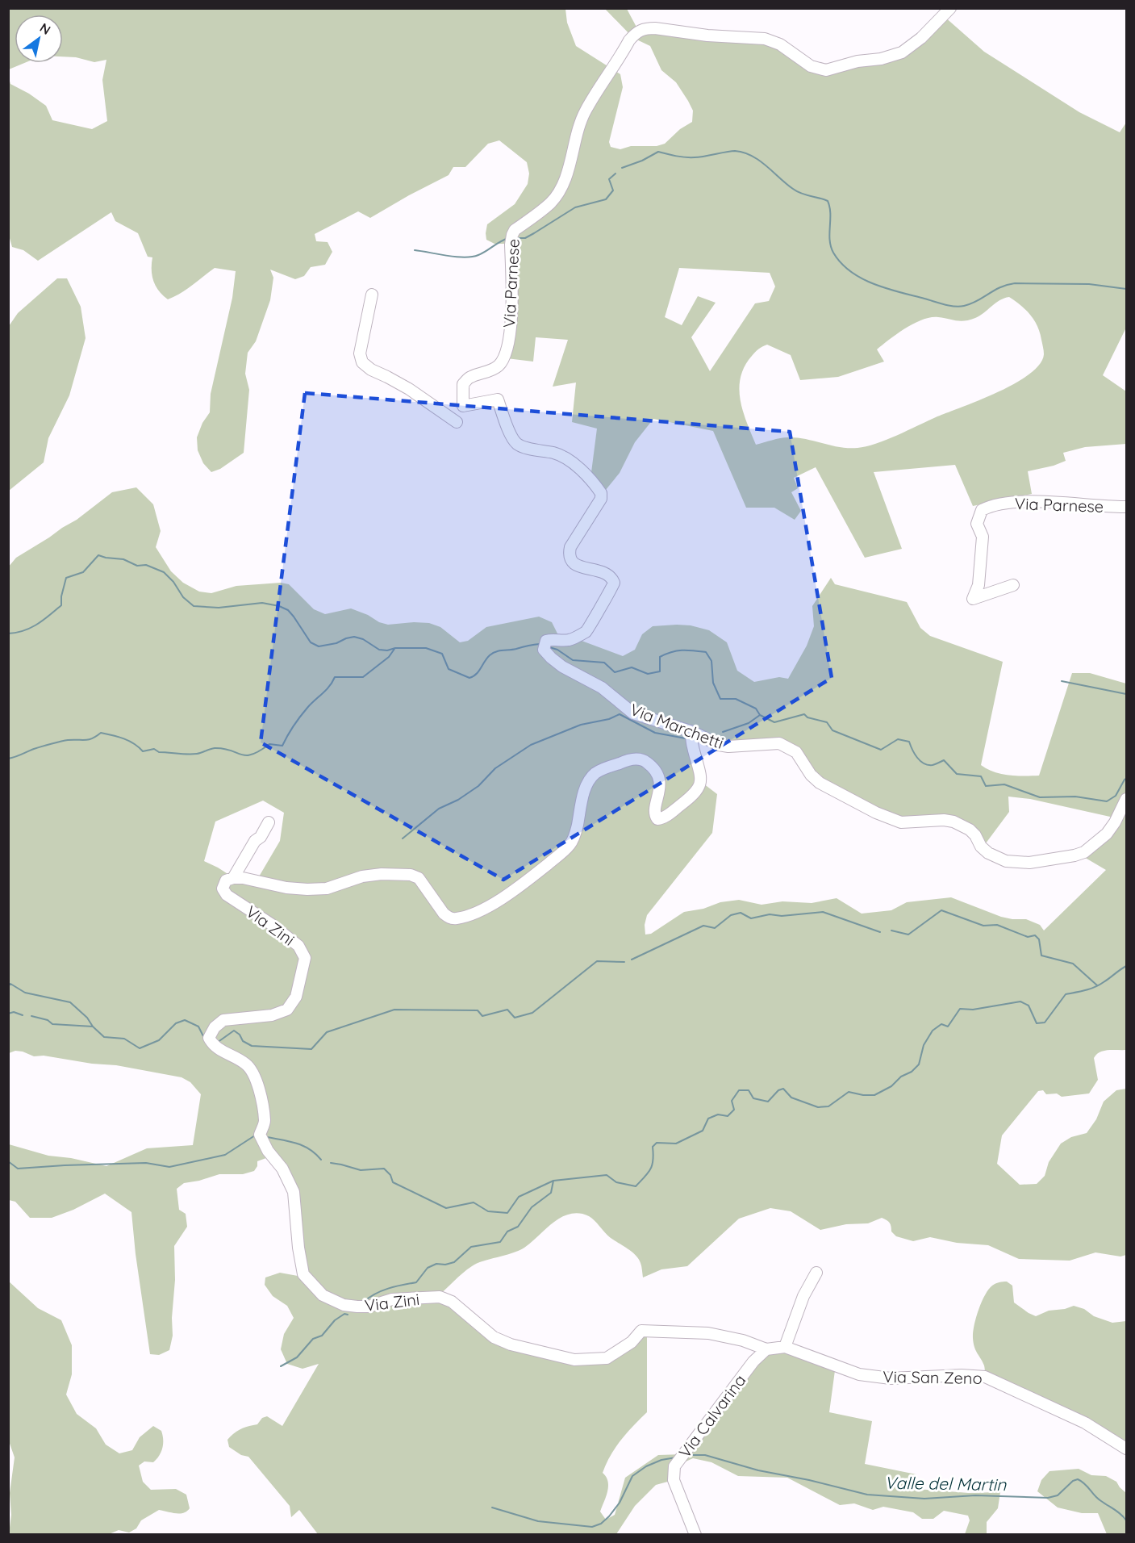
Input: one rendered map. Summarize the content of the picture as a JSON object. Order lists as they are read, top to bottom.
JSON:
{
  "streets": {
    "street": [
      "Via Parnese",
      "Via Marchetti",
      "Via Zini",
      "Via San Zeno",
      "Via Calvarina"
    ]
  },
  "crossings": [
    ["Via Parnese", "Via Marchetti"],
    ["Via Marchetti", "Via Zini"],
    ["Via Zini", "Via Calvarina"]
  ],
  "water": ["Valle del Martin"],
  "north": "top right"
}
